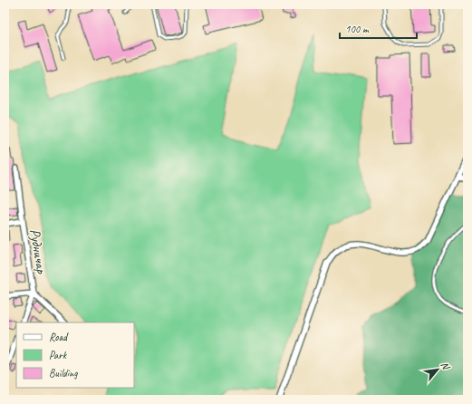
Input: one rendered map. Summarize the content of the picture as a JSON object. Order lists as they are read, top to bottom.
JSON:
{
  "streets": {
    "street": ["Рудничар"]
  },
  "legend": ["Road", "Park", "Building"],
  "scale_bar": "100 m",
  "north": "top right"
}
